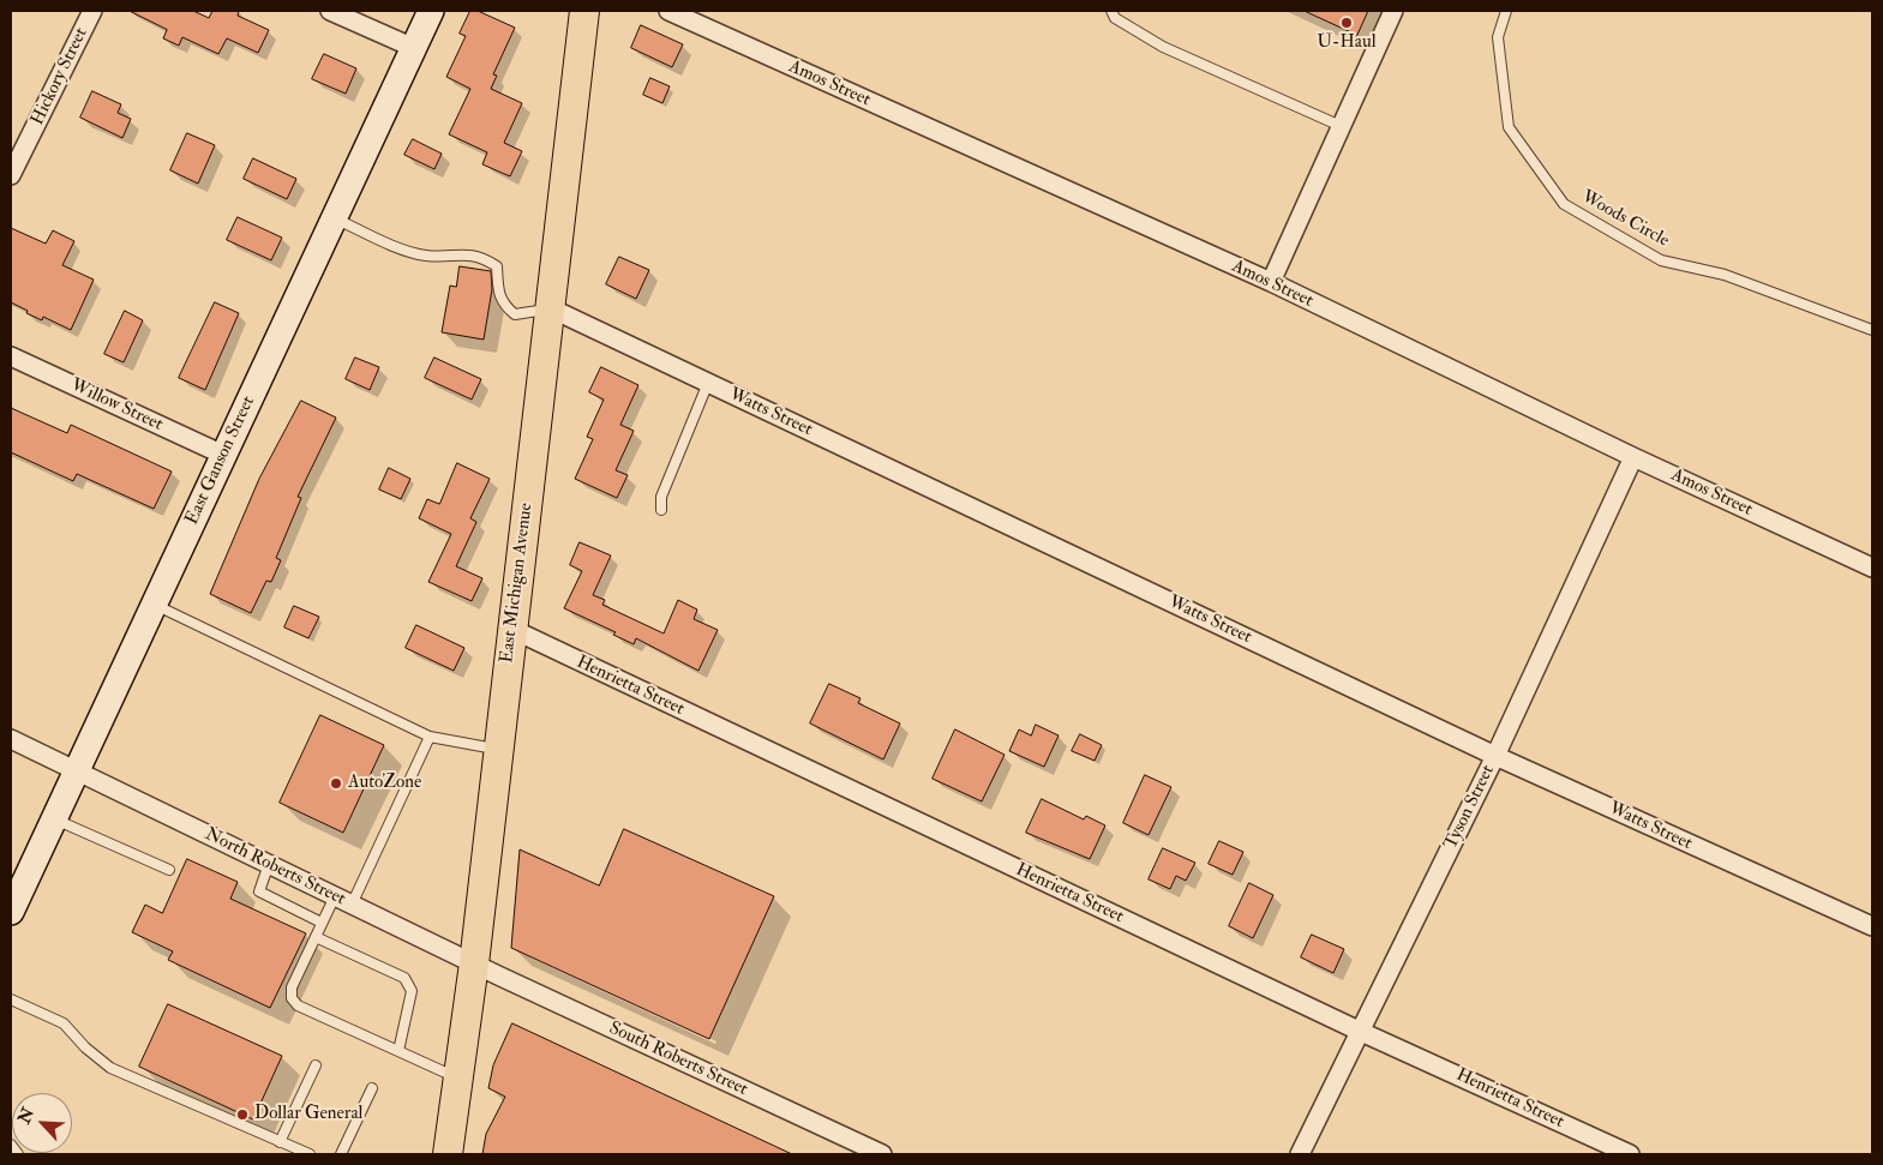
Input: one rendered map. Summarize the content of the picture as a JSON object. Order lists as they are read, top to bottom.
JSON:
{
  "streets": {
    "main road": ["East Michigan Avenue"],
    "street": [
      "Hickory Street",
      "Amos Street",
      "Willow Street",
      "Watts Street",
      "East Ganson Street",
      "Henrietta Street",
      "Tyson Street",
      "North Roberts Street",
      "South Roberts Street"
    ],
    "lane": ["Woods Circle"]
  },
  "crossings": [
    ["Amos Street", "Tyson Street"],
    ["Willow Street", "East Ganson Street"],
    ["Watts Street", "East Michigan Avenue"],
    ["Watts Street", "Tyson Street"],
    ["East Ganson Street", "North Roberts Street"],
    ["East Michigan Avenue", "Henrietta Street"],
    ["East Michigan Avenue", "North Roberts Street"],
    ["East Michigan Avenue", "South Roberts Street"],
    ["Henrietta Street", "Tyson Street"],
    ["North Roberts Street", "South Roberts Street"]
  ],
  "places": ["U-Haul", "AutoZone", "Dollar General"],
  "north": "top left"
}
